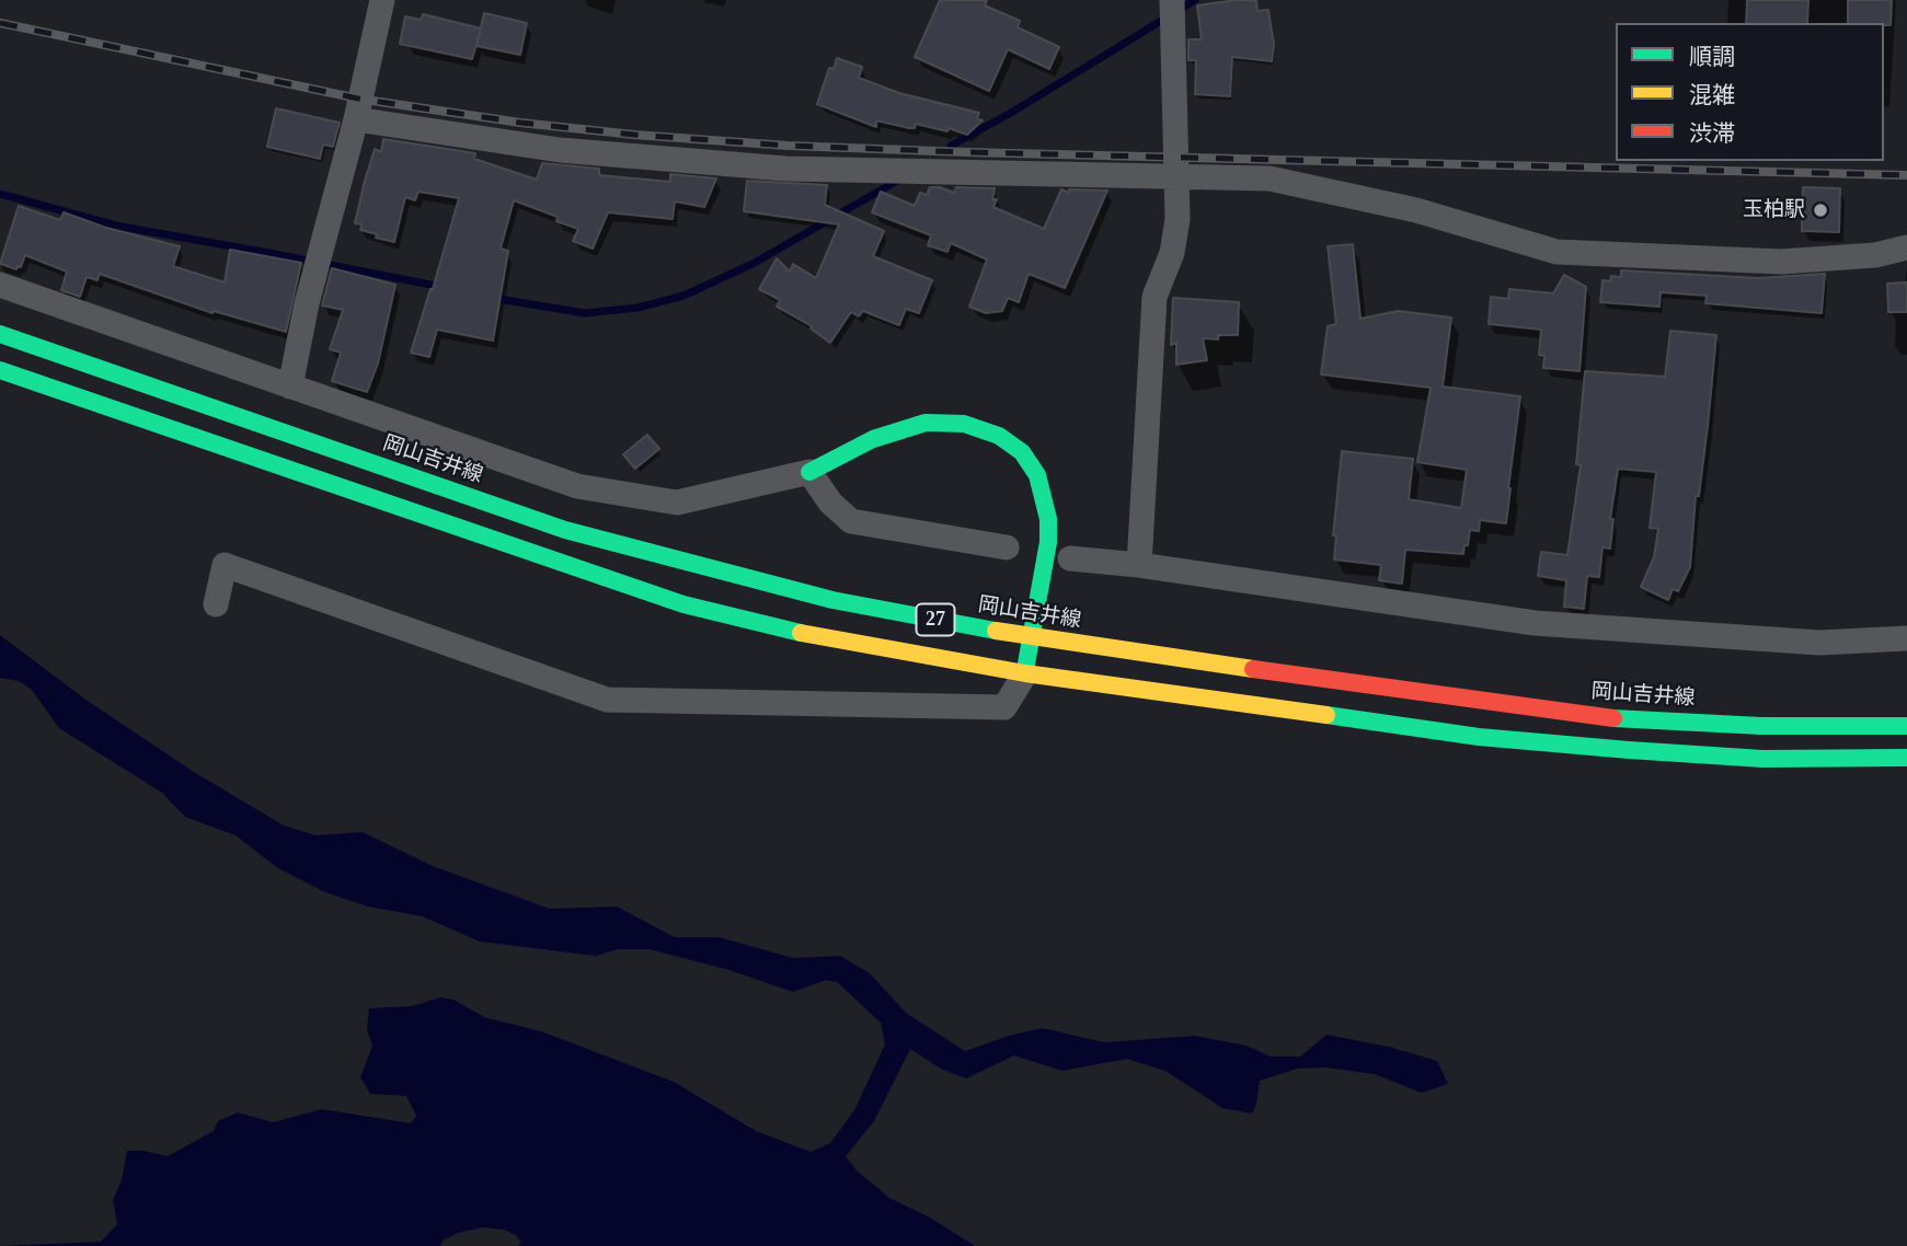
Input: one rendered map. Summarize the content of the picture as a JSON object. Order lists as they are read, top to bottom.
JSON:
{
  "streets": {
    "main road": ["岡山吉井線", "27"]
  },
  "places": ["玉柏駅"],
  "legend": ["順調", "混雑", "渋滞"]
}
